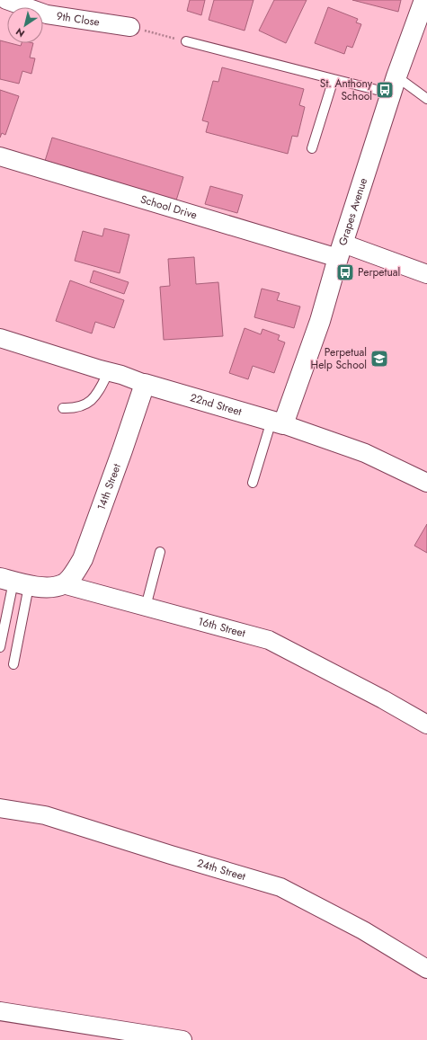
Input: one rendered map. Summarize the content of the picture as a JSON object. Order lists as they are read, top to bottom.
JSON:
{
  "streets": {
    "street": [
      "9th Close",
      "School Drive",
      "Grapes Avenue",
      "22nd Street",
      "14th Street",
      "16th Street",
      "24th Street"
    ]
  },
  "crossings": [
    ["School Drive", "Grapes Avenue"],
    ["Grapes Avenue", "22nd Street"],
    ["22nd Street", "14th Street"],
    ["14th Street", "16th Street"]
  ],
  "places": {
    "bus stop": ["St. Anthony School", "Perpetual"],
    "school or university": ["Perpetual Help School"]
  },
  "north": "bottom left"
}
